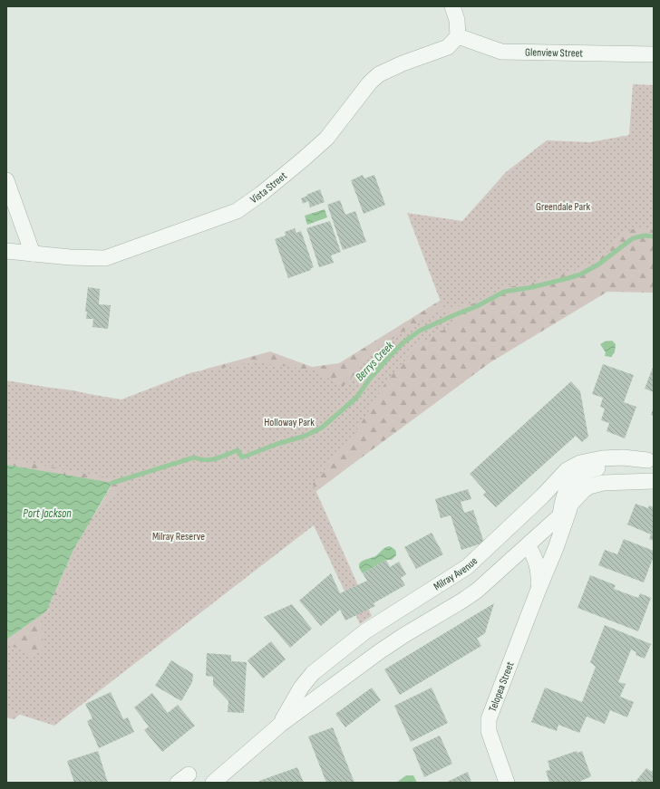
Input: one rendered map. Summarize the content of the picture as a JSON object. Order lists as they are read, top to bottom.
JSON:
{
  "streets": {
    "street": [
      "Glenview Street",
      "Vista Street",
      "Milray Avenue",
      "Telopea Street"
    ]
  },
  "crossings": [
    ["Glenview Street", "Vista Street"],
    ["Milray Avenue", "Telopea Street"]
  ],
  "water": ["Berrys Creek", "Port Jackson"],
  "parks": ["Greendale Park", "Holloway Park", "Milray Reserve"]
}
